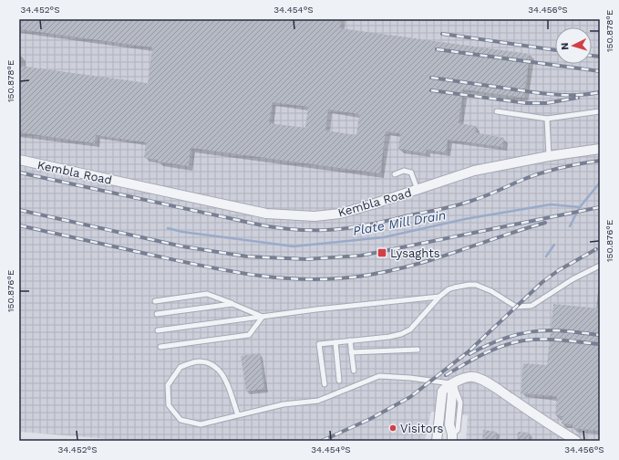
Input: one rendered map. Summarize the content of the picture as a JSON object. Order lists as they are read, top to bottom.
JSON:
{
  "streets": {
    "street": ["Kembla Road"]
  },
  "water": ["Plate Mill Drain"],
  "places": {
    "transit": ["Lysaghts"],
    "other": ["Visitors"]
  },
  "north": "left",
  "coordinates": [
    "34.452°S",
    "34.454°S",
    "34.456°S",
    "150.878°E",
    "150.876°E"
  ]
}
